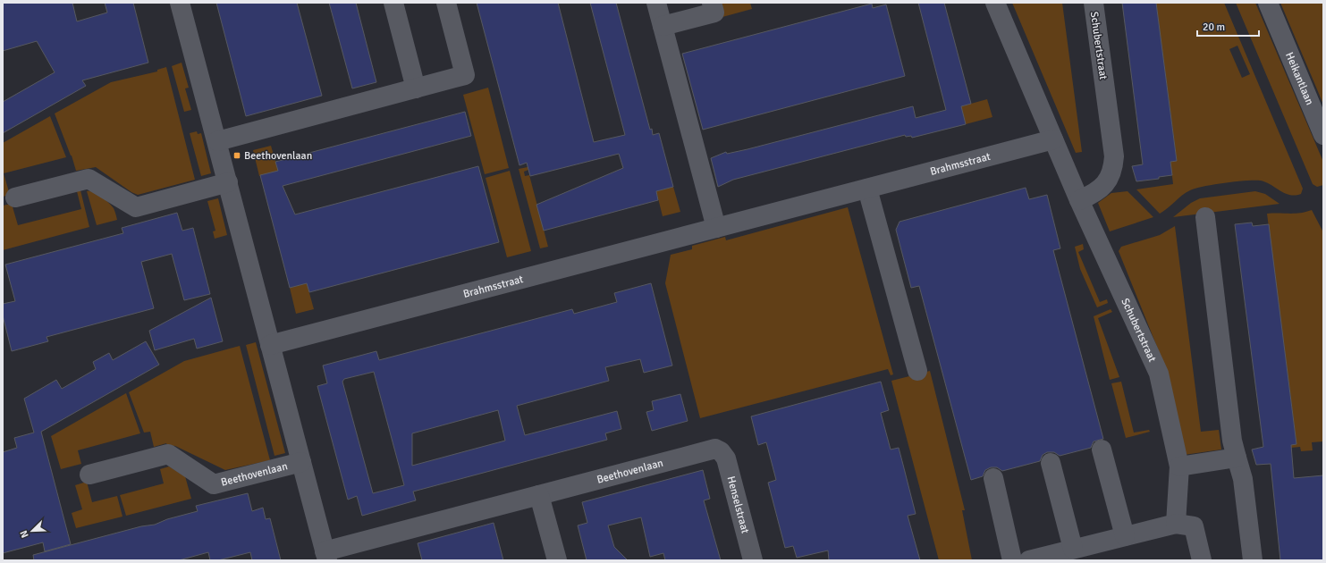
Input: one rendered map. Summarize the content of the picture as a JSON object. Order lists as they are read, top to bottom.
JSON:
{
  "streets": {
    "street": [
      "Schubertstraat",
      "Heikantlaan",
      "Brahmsstraat",
      "Beethovenlaan",
      "Henselstraat"
    ]
  },
  "crossings": [
    ["Schubertstraat", "Brahmsstraat"],
    ["Brahmsstraat", "Beethovenlaan"],
    ["Beethovenlaan", "Henselstraat"]
  ],
  "places": {
    "transit": ["Beethovenlaan"]
  },
  "scale_bar": "20 m",
  "north": "bottom left"
}
